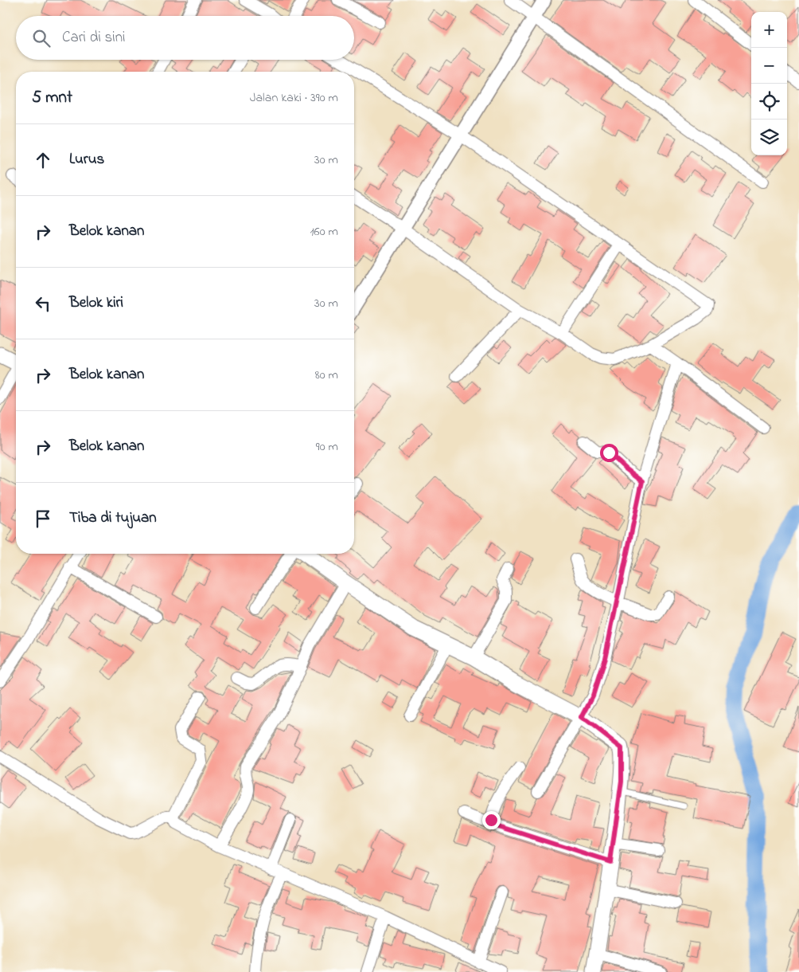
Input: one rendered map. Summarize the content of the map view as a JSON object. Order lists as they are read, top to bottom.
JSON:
{
  "page": {
    "map_buttons": ["+", "−"],
    "search": "Cari di sini",
    "heading": ["5 mnt", "Jalan kaki · 390 m"],
    "list": [
      ["Lurus", "30 m"],
      ["Belok kanan", "160 m"],
      ["Belok kiri", "30 m"],
      ["Belok kanan", "80 m"],
      ["Belok kanan", "90 m"],
      "Tiba di tujuan"
    ]
  }
}
